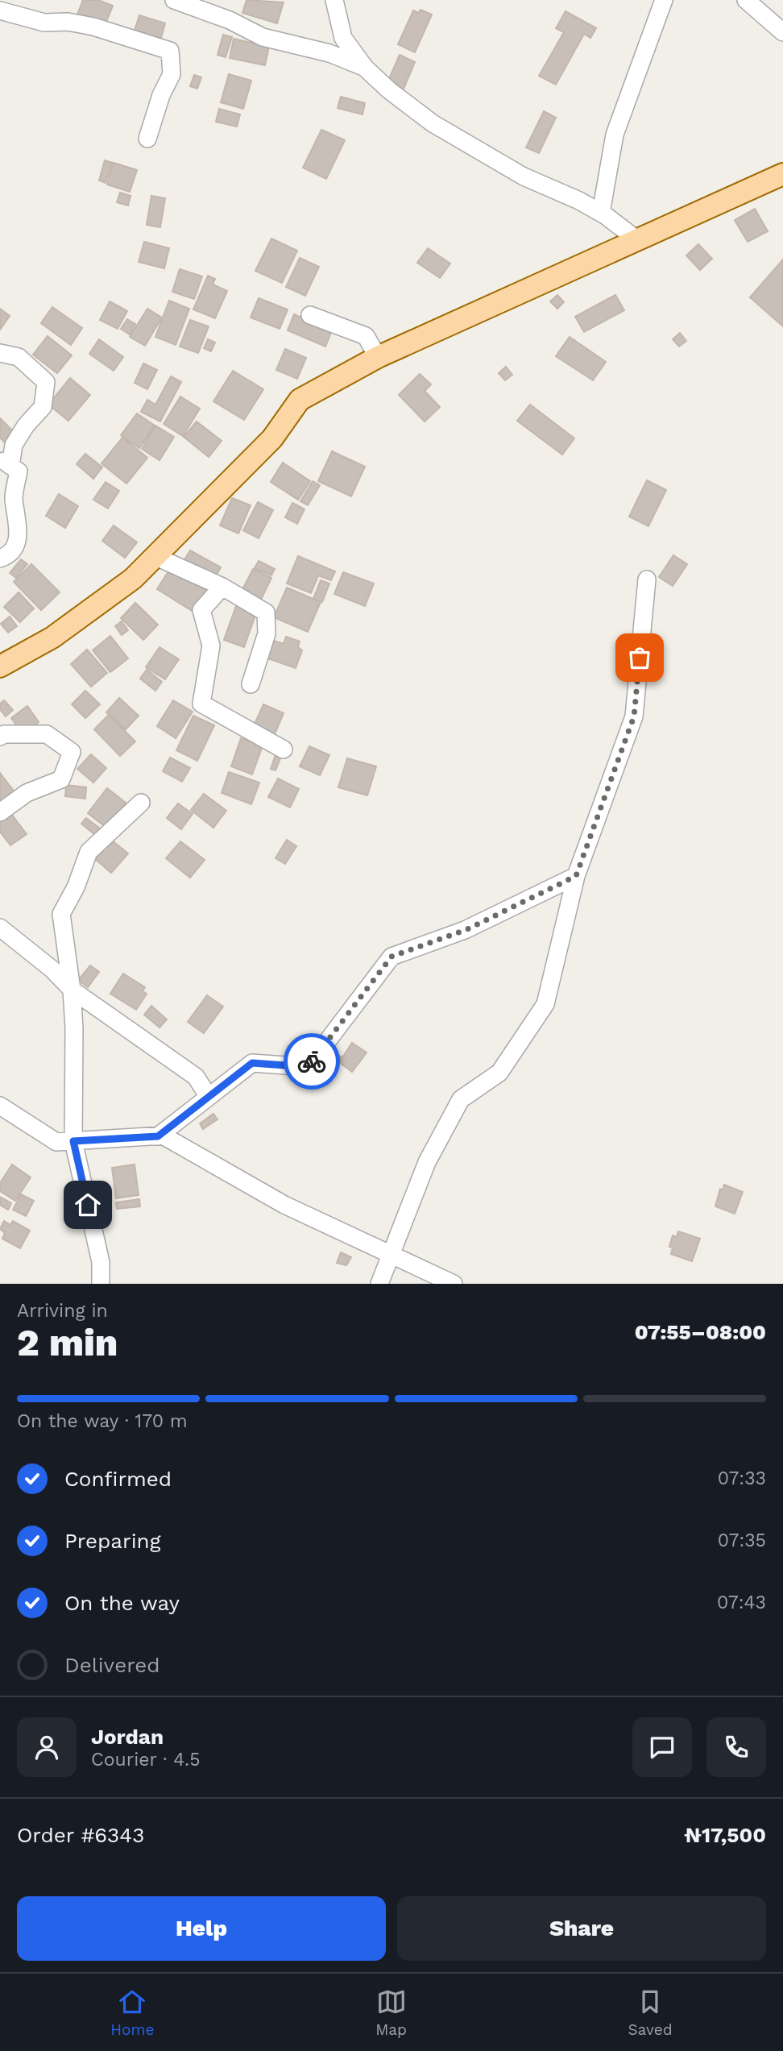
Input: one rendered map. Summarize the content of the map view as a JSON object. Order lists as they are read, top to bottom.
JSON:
{
  "page": {
    "heading": ["2 min", "Arriving in", "07:55–08:00"],
    "panel": [
      "Jordan",
      "Courier · 4.5",
      "Order #6343",
      "₦17,500"
    ],
    "bar": "On the way · 170 m",
    "list": [
      ["Confirmed", "07:33"],
      ["Preparing", "07:35"],
      ["On the way", "07:43"],
      "Delivered"
    ],
    "buttons": ["Help", "Share"],
    "tabs": ["Home", "Map", "Saved"]
  }
}
